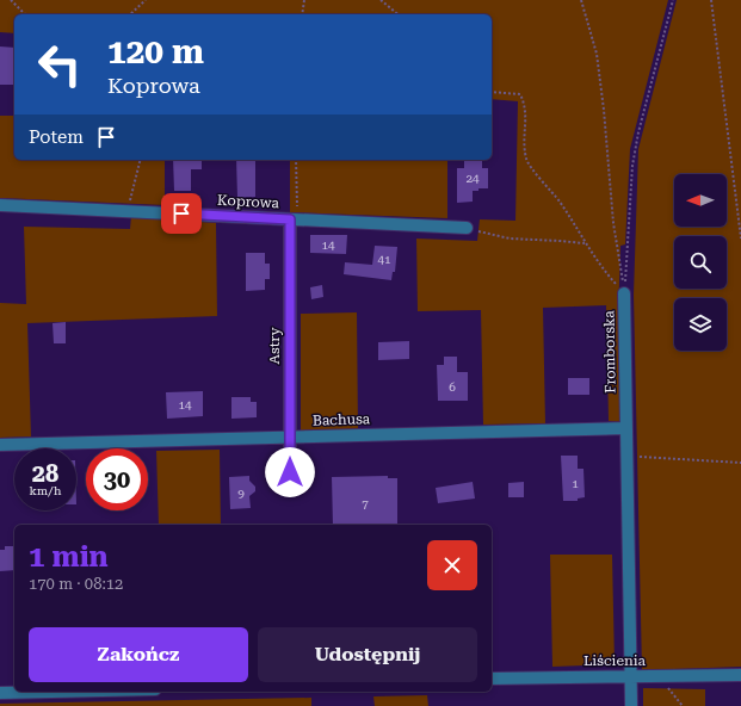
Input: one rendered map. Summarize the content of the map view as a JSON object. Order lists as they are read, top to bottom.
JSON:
{
  "streets": {
    "street": [
      "Koprowa",
      "Astry",
      "Fromborska",
      "Bachusa",
      "Liścienia"
    ]
  },
  "crossings": [
    ["Koprowa", "Astry"],
    ["Astry", "Bachusa"],
    ["Fromborska", "Bachusa"],
    ["Fromborska", "Liścienia"]
  ],
  "house_numbers": [
    "24",
    "14",
    "41",
    "6",
    "14",
    "1",
    "9",
    "7"
  ],
  "north": "left",
  "page": {
    "turn": ["120 m", "Koprowa"],
    "then": "Potem",
    "speed": "28 km/h",
    "limit": "30",
    "heading": ["1 min", "170 m · 08:12"],
    "buttons": ["Zakończ", "Udostępnij"]
  }
}
